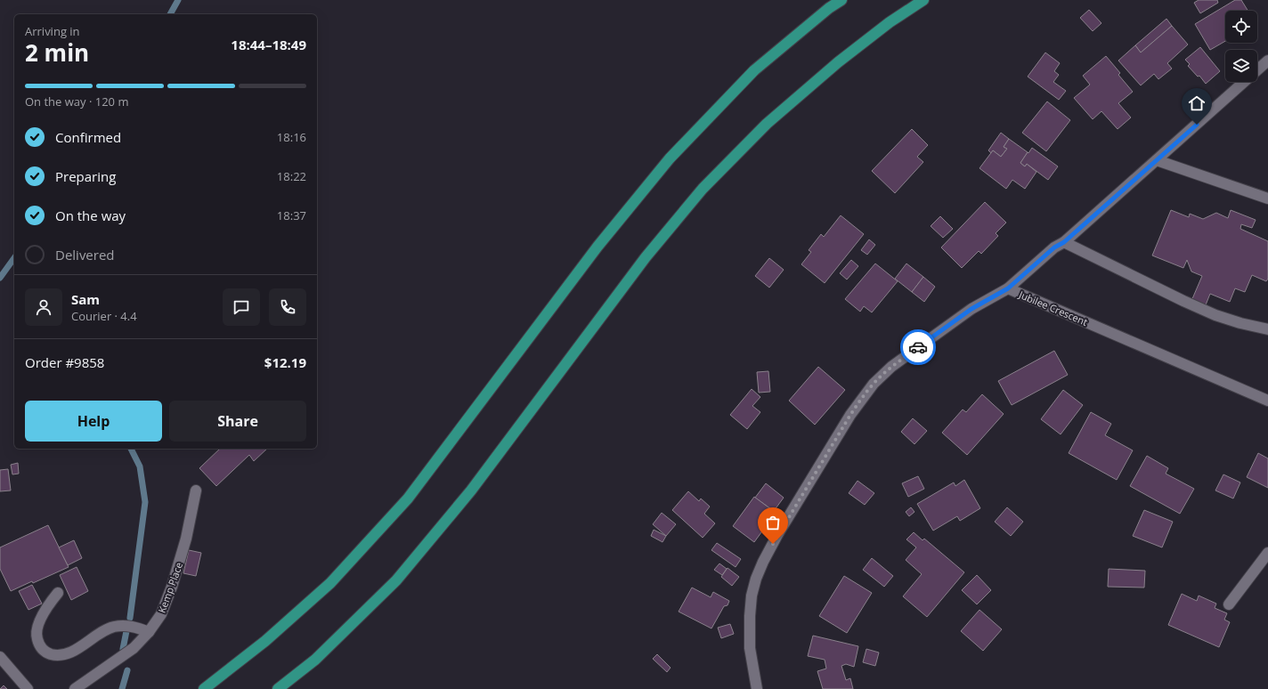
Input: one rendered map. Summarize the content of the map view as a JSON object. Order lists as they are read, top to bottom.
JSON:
{
  "streets": {
    "street": ["Jubilee Crescent", "Kemp Place"]
  },
  "page": {
    "heading": ["2 min", "Arriving in", "18:44–18:49"],
    "panel": [
      "Sam",
      "Courier · 4.4",
      "Order #9858",
      "$12.19"
    ],
    "bar": "On the way · 120 m",
    "list": [
      ["Confirmed", "18:16"],
      ["Preparing", "18:22"],
      ["On the way", "18:37"],
      "Delivered"
    ],
    "buttons": ["Help", "Share"]
  }
}
